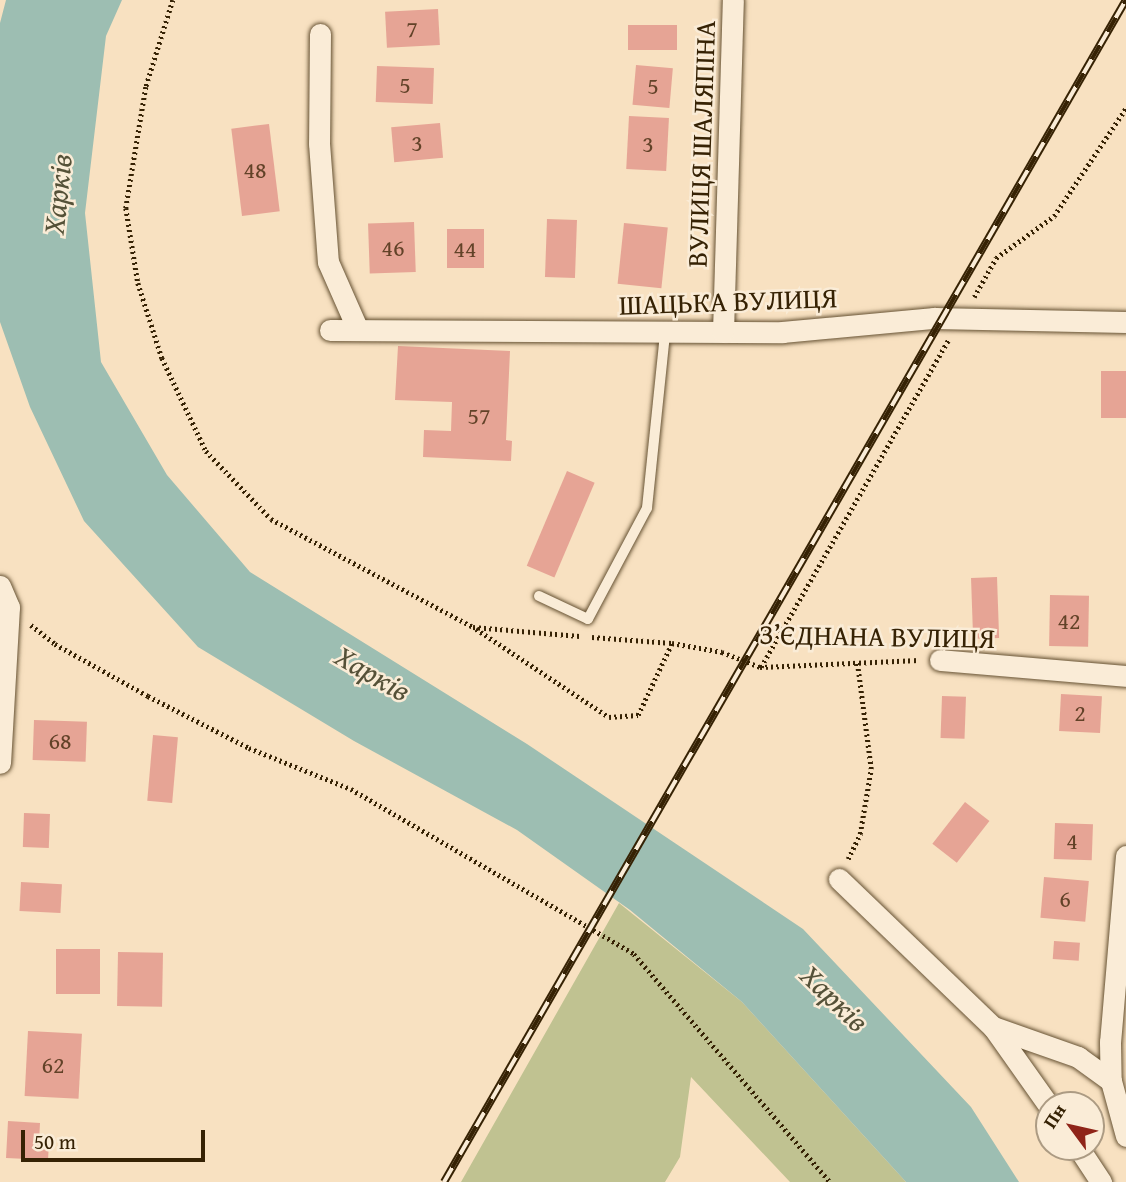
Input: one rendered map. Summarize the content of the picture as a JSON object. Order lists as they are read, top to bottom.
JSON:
{
  "streets": {
    "street": ["ВУЛИЦЯ ШАЛЯПІНА", "ШАЦЬКА ВУЛИЦЯ", "З’ЄДНАНА ВУЛИЦЯ"]
  },
  "crossings": [
    ["ВУЛИЦЯ ШАЛЯПІНА", "ШАЦЬКА ВУЛИЦЯ"]
  ],
  "water": ["Харків"],
  "house_numbers": [
    "7",
    "5",
    "5",
    "3",
    "3",
    "48",
    "46",
    "44",
    "57",
    "42",
    "2",
    "68",
    "4",
    "6",
    "62"
  ],
  "scale_bar": "50 m",
  "north": "top left"
}
